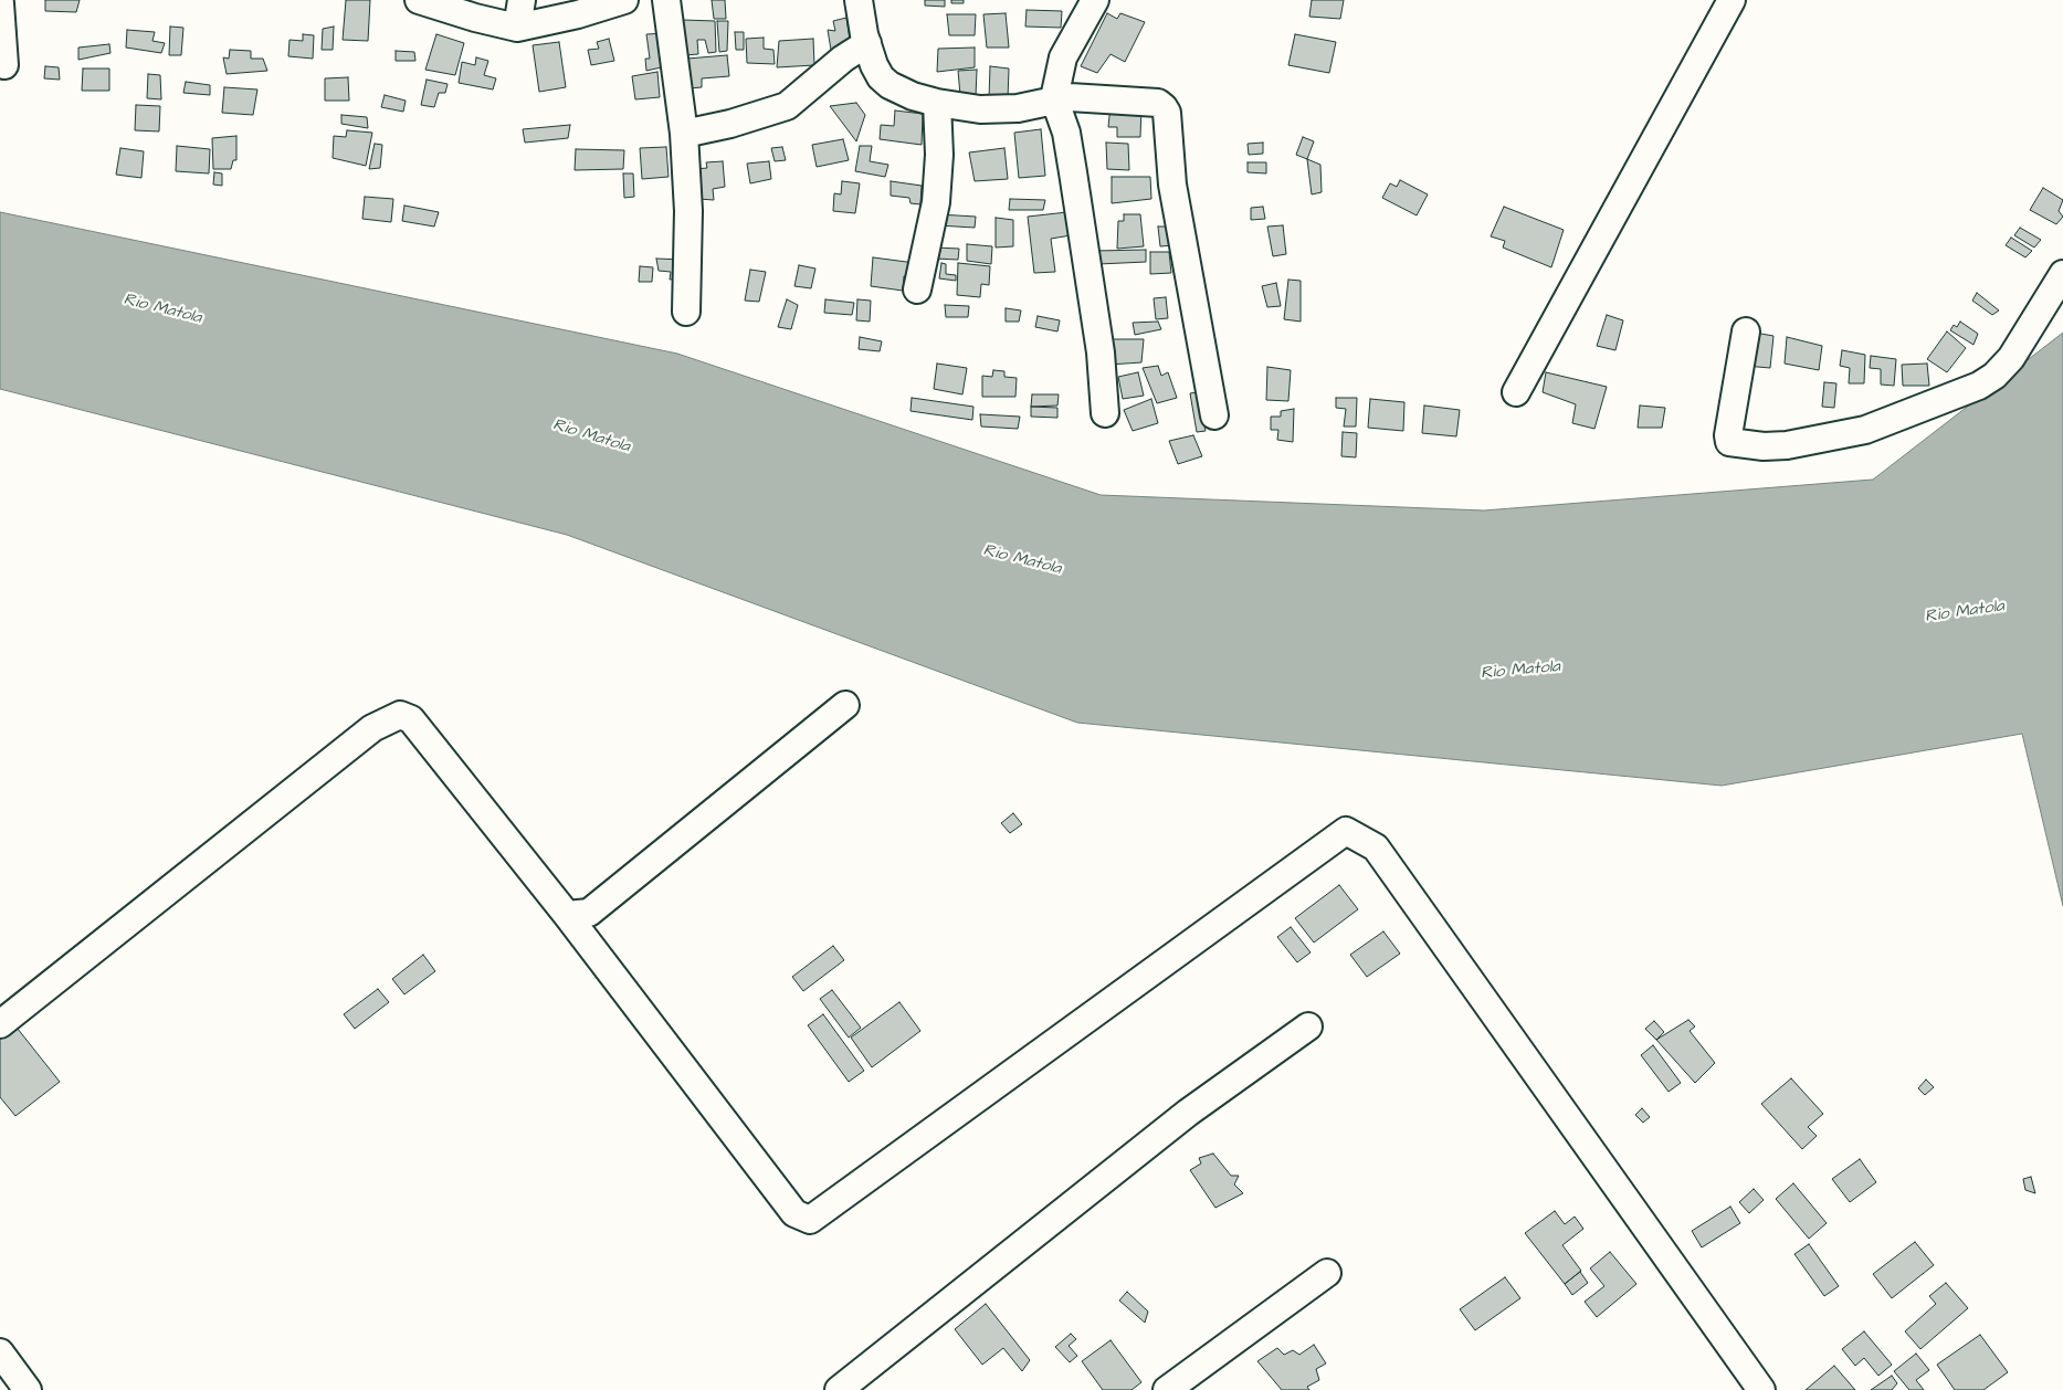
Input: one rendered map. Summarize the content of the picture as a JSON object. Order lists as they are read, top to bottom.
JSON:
{
  "water": ["Rio Matola"]
}
